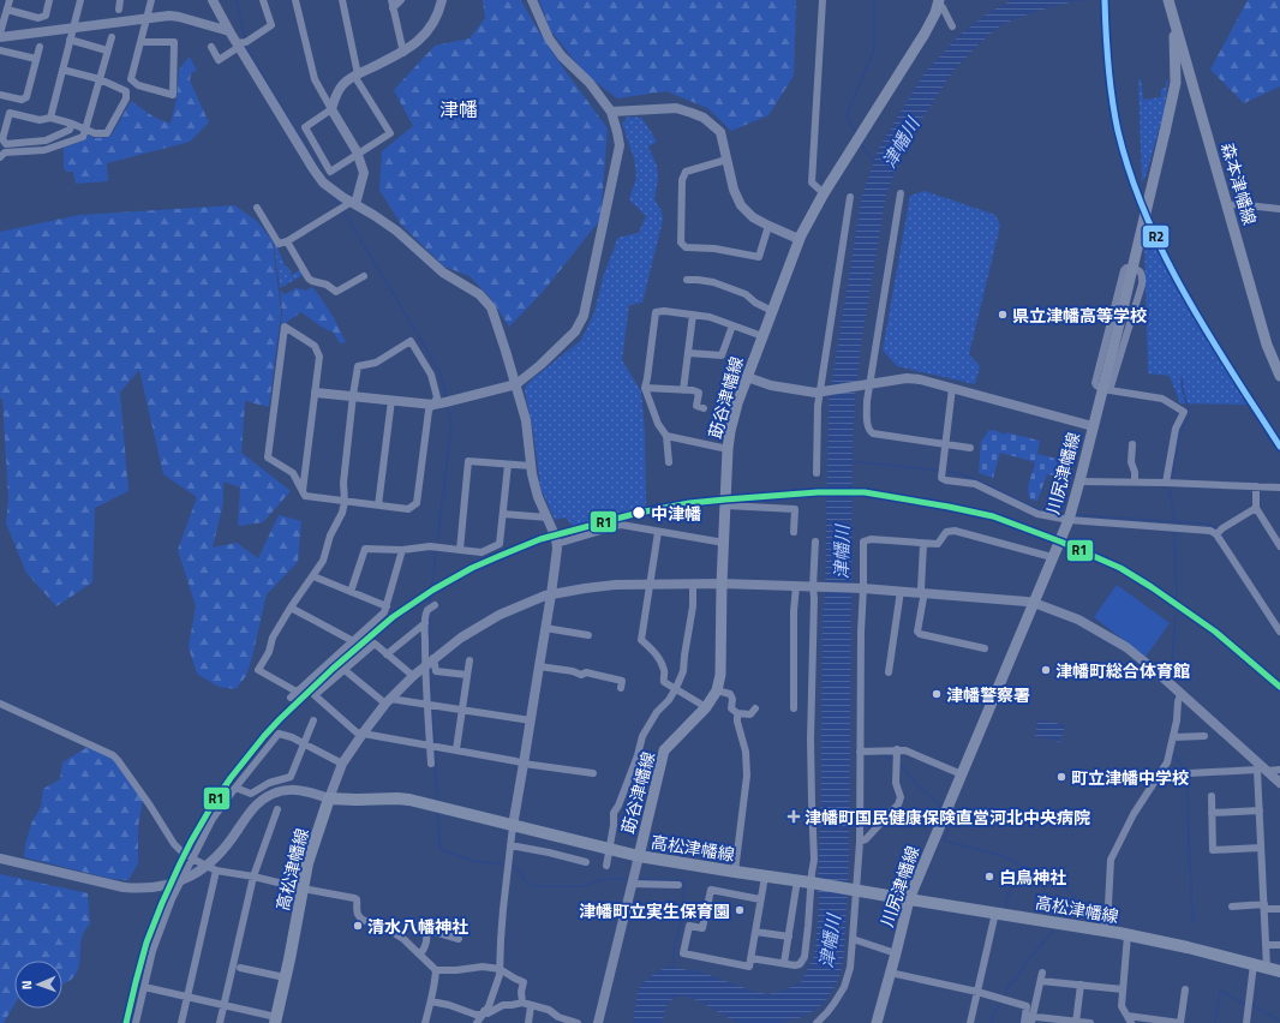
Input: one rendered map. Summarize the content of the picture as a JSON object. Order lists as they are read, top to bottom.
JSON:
{
  "streets": {
    "main road": [
      "森本津幡線",
      "莇谷津幡線",
      "川尻津幡線",
      "高松津幡線"
    ]
  },
  "crossings": [
    ["森本津幡線", "川尻津幡線"],
    ["莇谷津幡線", "高松津幡線"],
    ["川尻津幡線", "高松津幡線"]
  ],
  "districts": ["津幡"],
  "water": ["津幡川"],
  "places": {
    "other": [
      "県立津幡高等学校",
      "中津幡",
      "津幡町総合体育館",
      "津幡警察署",
      "町立津幡中学校",
      "白鳥神社",
      "津幡町立実生保育園",
      "清水八幡神社"
    ],
    "health": ["津幡町国民健康保険直営河北中央病院"]
  },
  "lines": ["transit line R2", "transit line R1"],
  "north": "left"
}
